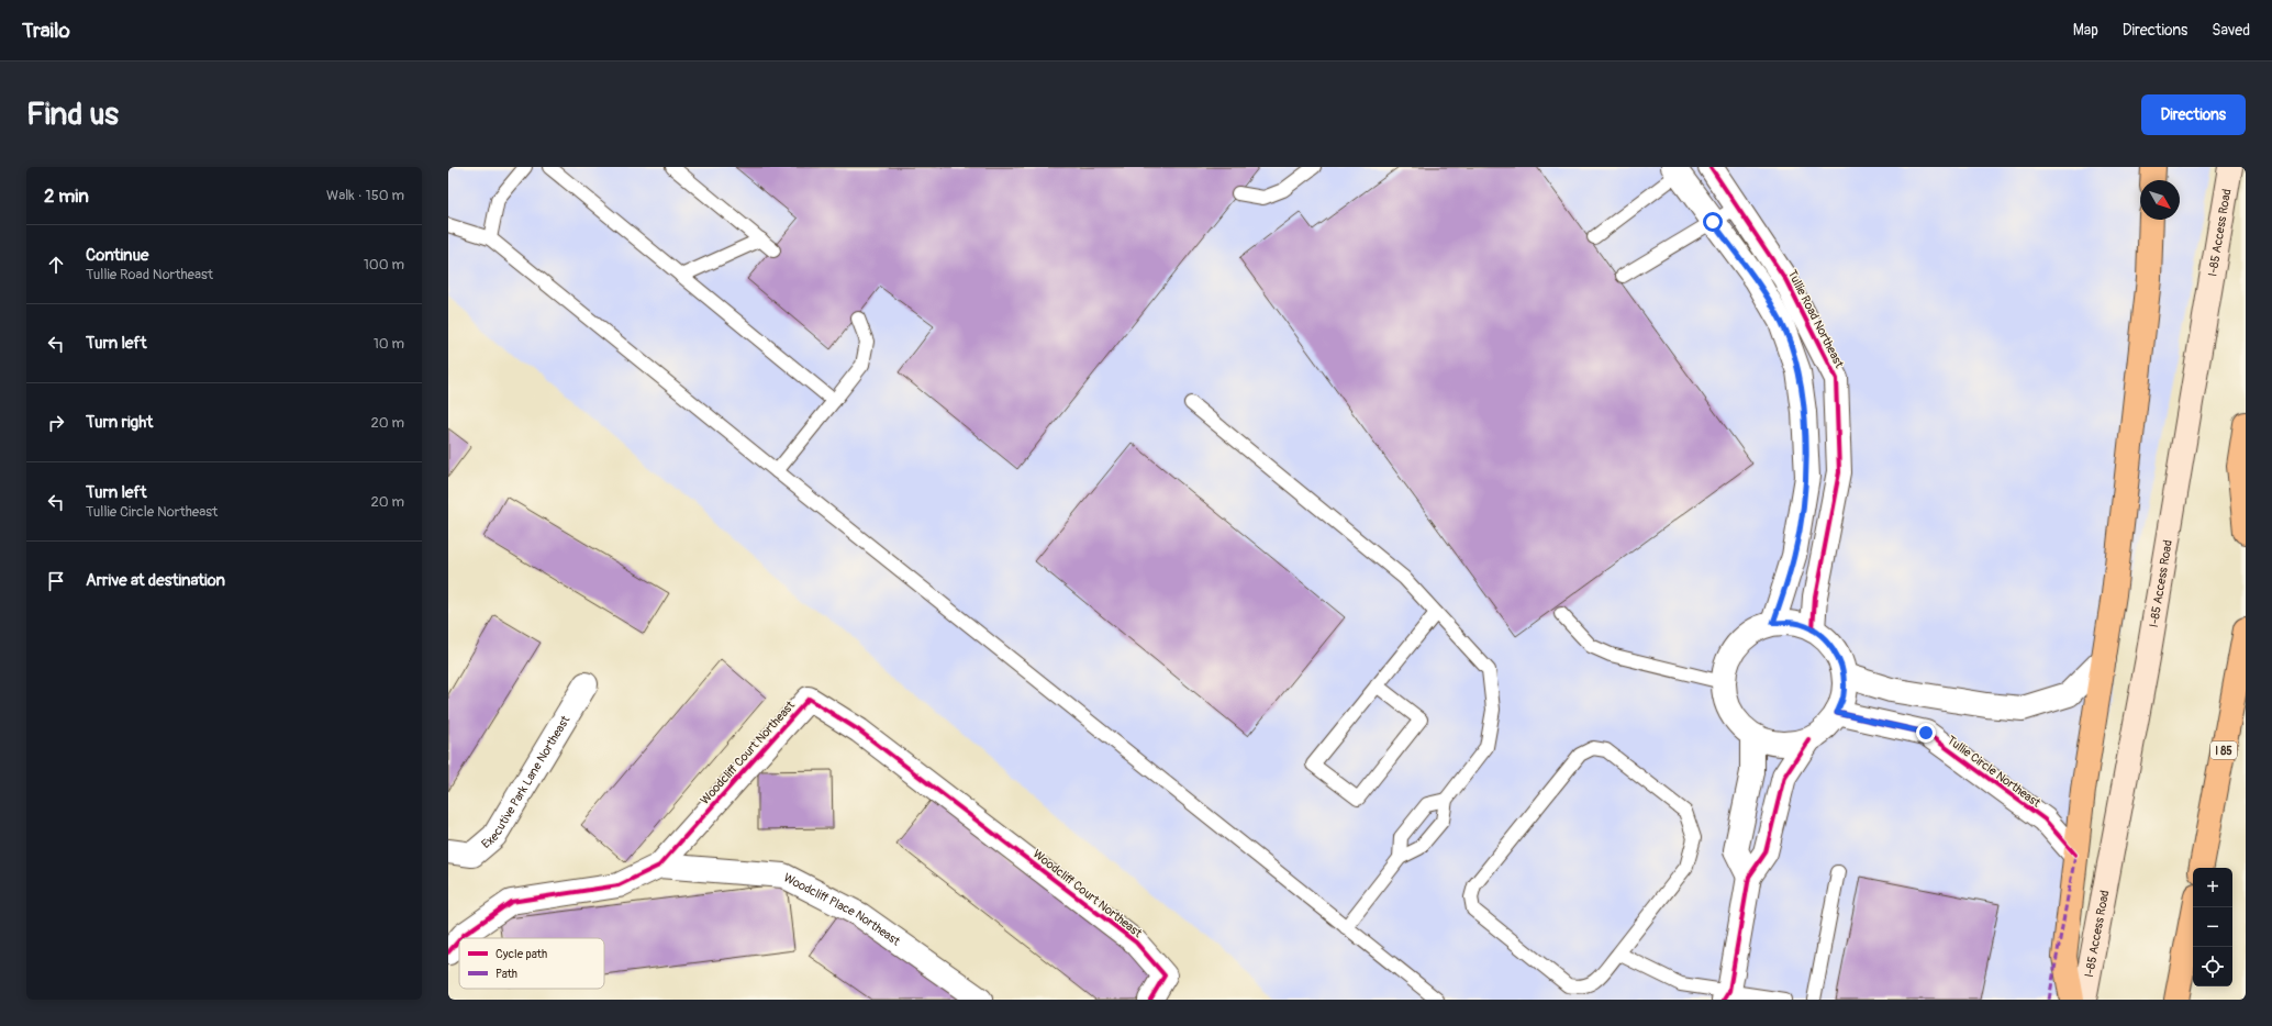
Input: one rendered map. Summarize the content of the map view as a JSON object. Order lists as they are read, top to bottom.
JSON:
{
  "streets": {
    "highway": ["I 85"],
    "main road": ["I-85 Access Road"],
    "street": [
      "Tullie Road Northeast",
      "Woodcliff Court Northeast",
      "Tullie Circle Northeast",
      "Executive Park Lane Northeast",
      "Woodcliff Place Northeast"
    ]
  },
  "crossings": [
    ["Tullie Road Northeast", "Tullie Circle Northeast"],
    ["Woodcliff Court Northeast", "Woodcliff Place Northeast"]
  ],
  "legend": ["Cycle path", "Path"],
  "north": "bottom right",
  "page": {
    "header": "Trailo",
    "nav": ["Map", "Directions", "Saved"],
    "buttons": "Directions",
    "title": "Find us",
    "heading": ["2 min", "Walk · 150 m"],
    "list": [
      ["Continue", "Tullie Road Northeast", "100 m"],
      ["Turn left", "10 m"],
      ["Turn right", "20 m"],
      ["Turn left", "Tullie Circle Northeast", "20 m"],
      "Arrive at destination"
    ],
    "map_buttons": ["+", "−"]
  }
}
